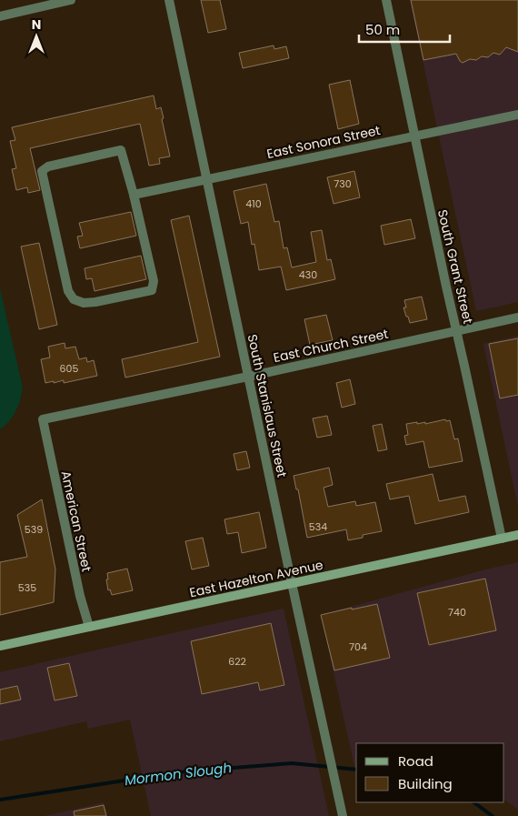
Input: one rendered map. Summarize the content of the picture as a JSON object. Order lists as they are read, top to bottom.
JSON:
{
  "streets": {
    "main road": ["East Hazelton Avenue"],
    "street": [
      "East Sonora Street",
      "South Grant Street",
      "East Church Street",
      "South Stanislaus Street",
      "American Street"
    ]
  },
  "crossings": [
    ["East Sonora Street", "South Grant Street"],
    ["East Sonora Street", "South Stanislaus Street"],
    ["South Grant Street", "East Church Street"],
    ["South Grant Street", "East Hazelton Avenue"],
    ["East Church Street", "South Stanislaus Street"],
    ["East Church Street", "American Street"],
    ["South Stanislaus Street", "East Hazelton Avenue"],
    ["American Street", "East Hazelton Avenue"]
  ],
  "water": ["Mormon Slough"],
  "house_numbers": [
    "730",
    "410",
    "430",
    "605",
    "534",
    "539",
    "535",
    "740",
    "704",
    "622"
  ],
  "legend": ["Road", "Building"],
  "scale_bar": "50 m",
  "north": "top"
}
